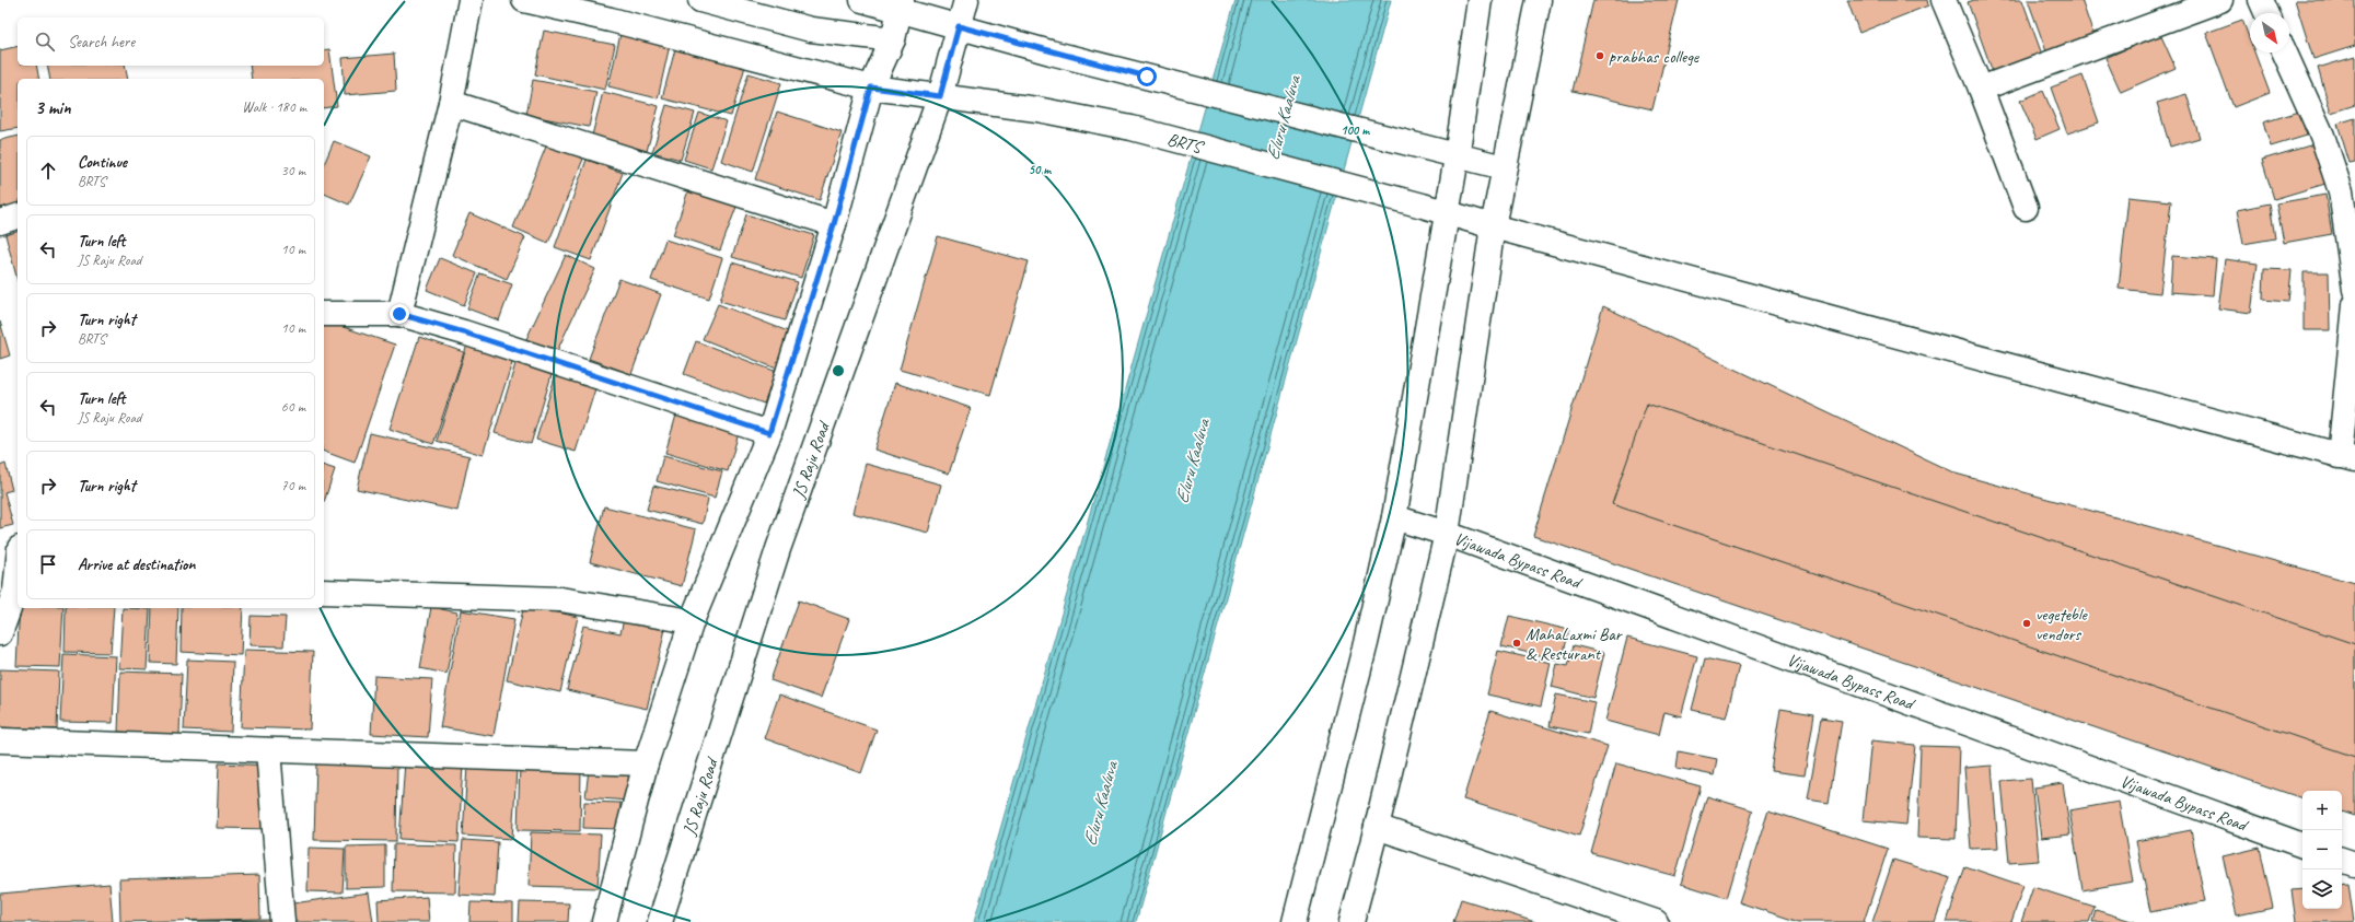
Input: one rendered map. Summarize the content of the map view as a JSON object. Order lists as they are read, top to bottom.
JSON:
{
  "streets": {
    "main road": ["BRTS", "JS Raju Road", "Vijawada Bypass Road"]
  },
  "crossings": [
    ["BRTS", "JS Raju Road"]
  ],
  "water": ["Eluru Kaaluva"],
  "places": ["prabhas college", "vegeteble vendors", "MahaLaxmi Bar & Resturant"],
  "north": "bottom right",
  "page": {
    "search": "Search here",
    "heading": ["3 min", "Walk · 180 m"],
    "list": [
      ["Continue", "BRTS", "30 m"],
      ["Turn left", "JS Raju Road", "10 m"],
      ["Turn right", "BRTS", "10 m"],
      ["Turn left", "JS Raju Road", "60 m"],
      ["Turn right", "70 m"],
      "Arrive at destination"
    ],
    "map_buttons": ["+", "−"]
  },
  "rings": ["100 m", "50 m"]
}
